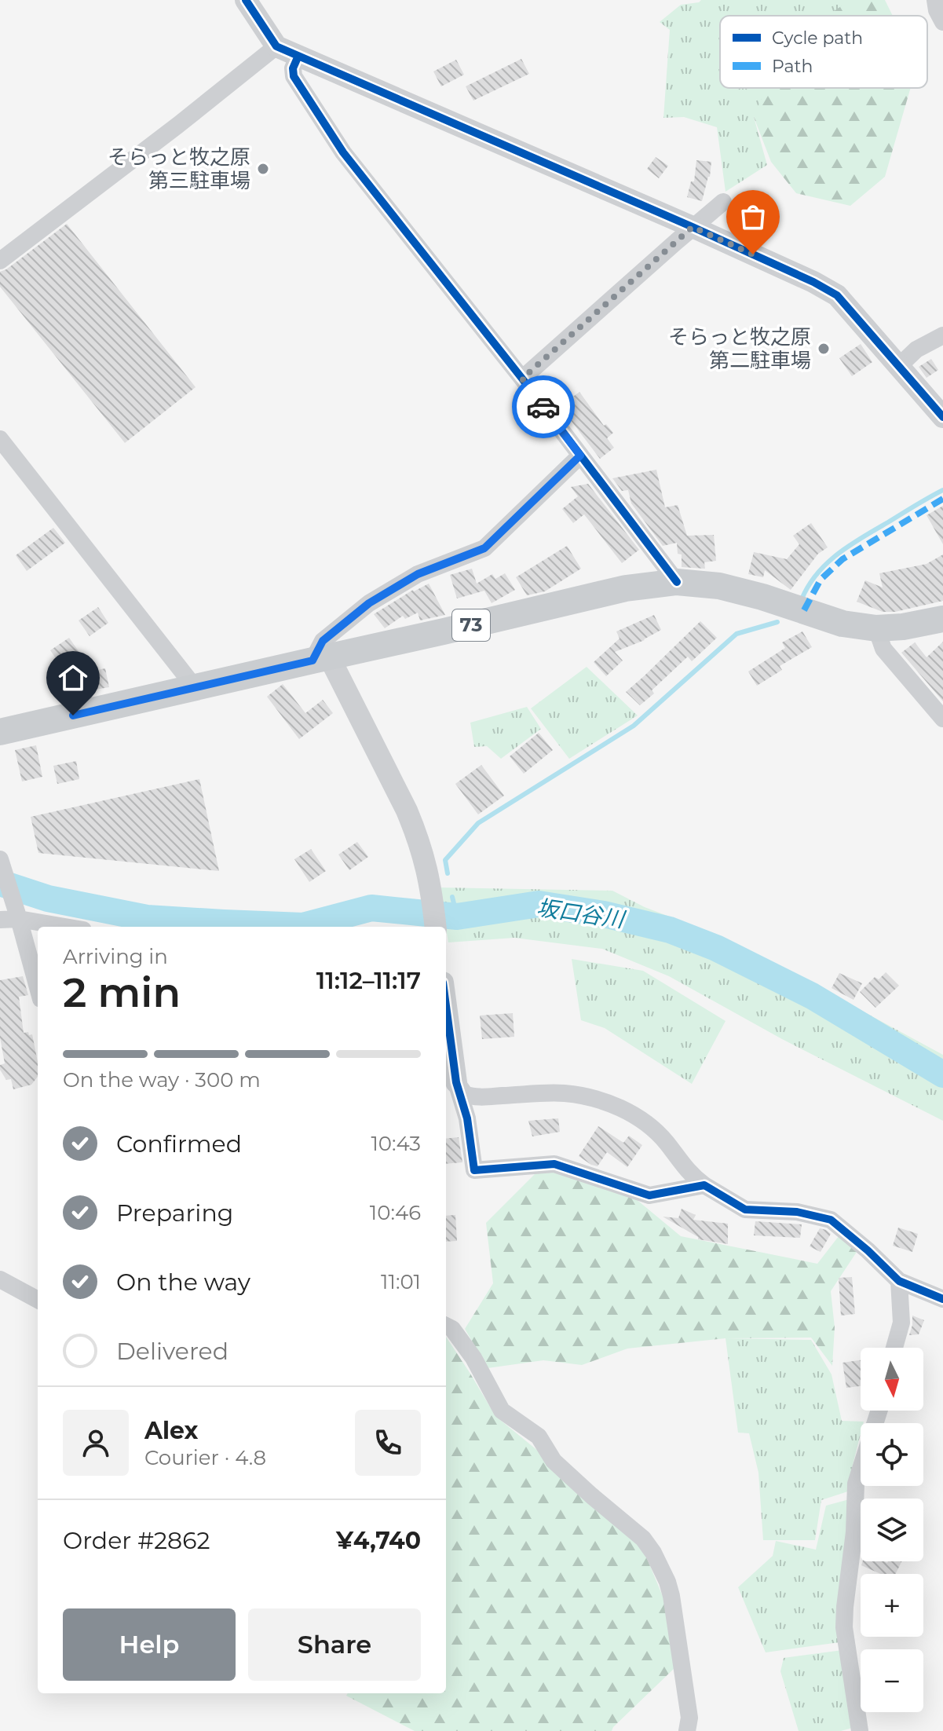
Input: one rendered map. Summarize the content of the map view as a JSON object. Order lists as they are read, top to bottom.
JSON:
{
  "streets": {
    "main road": ["73"]
  },
  "water": ["坂口谷川"],
  "places": ["そらっと牧之原 第三駐車場", "そらっと牧之原 第二駐車場"],
  "legend": ["Cycle path", "Path"],
  "north": "bottom",
  "page": {
    "heading": ["2 min", "Arriving in", "11:12–11:17"],
    "panel": [
      "Alex",
      "Courier · 4.8",
      "Order #2862",
      "¥4,740"
    ],
    "bar": "On the way · 300 m",
    "list": [
      ["Confirmed", "10:43"],
      ["Preparing", "10:46"],
      ["On the way", "11:01"],
      "Delivered"
    ],
    "map_buttons": ["+", "−"],
    "buttons": ["Help", "Share"]
  }
}
